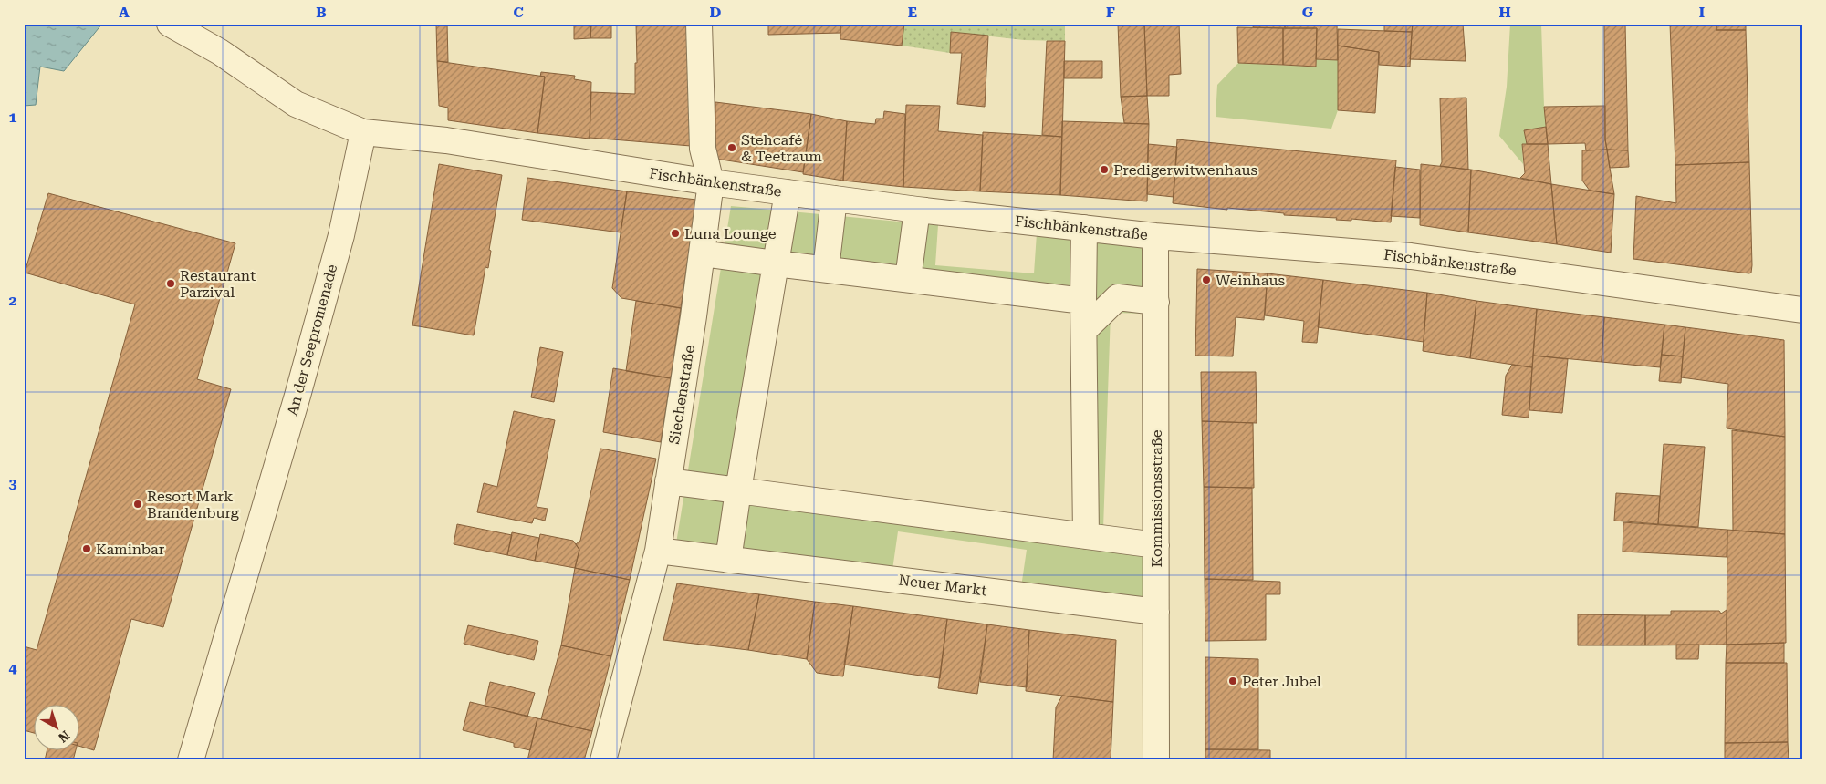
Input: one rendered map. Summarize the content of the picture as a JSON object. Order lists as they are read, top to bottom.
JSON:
{
  "streets": {
    "street": [
      "Fischbänkenstraße",
      "An der Seepromenade",
      "Siechenstraße",
      "Kommissionsstraße",
      "Neuer Markt"
    ]
  },
  "crossings": [
    ["Fischbänkenstraße", "An der Seepromenade"],
    ["Fischbänkenstraße", "Siechenstraße"],
    ["Fischbänkenstraße", "Kommissionsstraße"],
    ["Siechenstraße", "Neuer Markt"],
    ["Kommissionsstraße", "Neuer Markt"]
  ],
  "places": [
    "Stehcafé & Teetraum",
    "Predigerwitwenhaus",
    "Luna Lounge",
    "Weinhaus",
    "Restaurant Parzival",
    "Resort Mark Brandenburg",
    "Kaminbar",
    "Peter Jubel"
  ],
  "north": "bottom right",
  "grid": {
    "columns": [
      "A",
      "B",
      "C",
      "D",
      "E",
      "F",
      "G",
      "H",
      "I"
    ],
    "rows": [
      "1",
      "2",
      "3",
      "4"
    ]
  }
}
